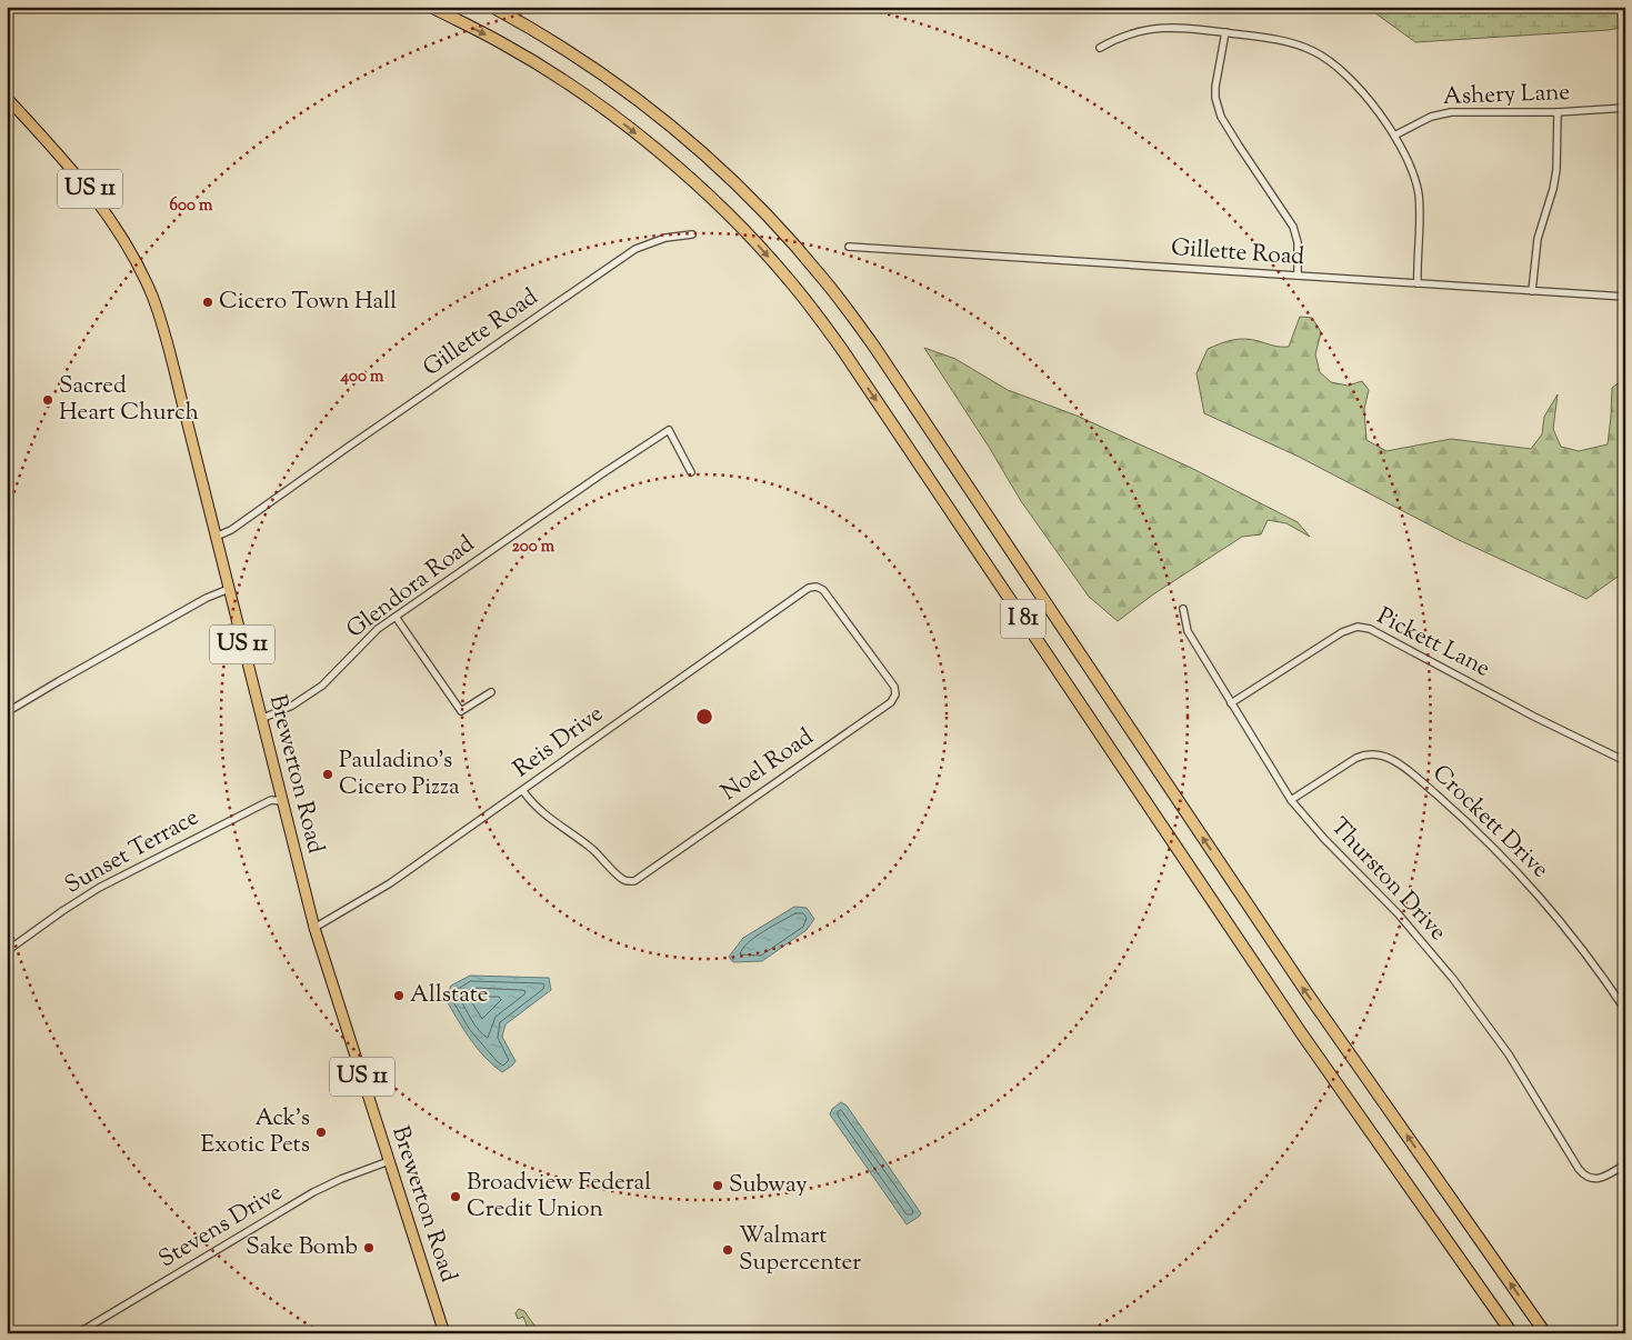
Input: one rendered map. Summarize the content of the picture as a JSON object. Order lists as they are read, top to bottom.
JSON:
{
  "streets": {
    "highway": ["I 81"],
    "main road": ["US 11", "Brewerton Road"],
    "street": [
      "Ashery Lane",
      "Gillette Road",
      "Glendora Road",
      "Pickett Lane",
      "Reis Drive",
      "Noel Road",
      "Crockett Drive",
      "Sunset Terrace",
      "Thurston Drive",
      "Stevens Drive"
    ]
  },
  "crossings": [
    ["Gillette Road", "Brewerton Road"],
    ["Glendora Road", "Brewerton Road"],
    ["Pickett Lane", "Thurston Drive"],
    ["Reis Drive", "Noel Road"],
    ["Reis Drive", "Brewerton Road"],
    ["Brewerton Road", "Sunset Terrace"],
    ["Brewerton Road", "Stevens Drive"],
    ["Crockett Drive", "Thurston Drive"]
  ],
  "places": [
    "Cicero Town Hall",
    "Sacred Heart Church",
    "Pauladino's Cicero Pizza",
    "Allstate",
    "Ack's Exotic Pets",
    "Subway",
    "Broadview Federal Credit Union",
    "Sake Bomb",
    "Walmart Supercenter"
  ],
  "rings": ["600 m", "400 m", "200 m"]
}
